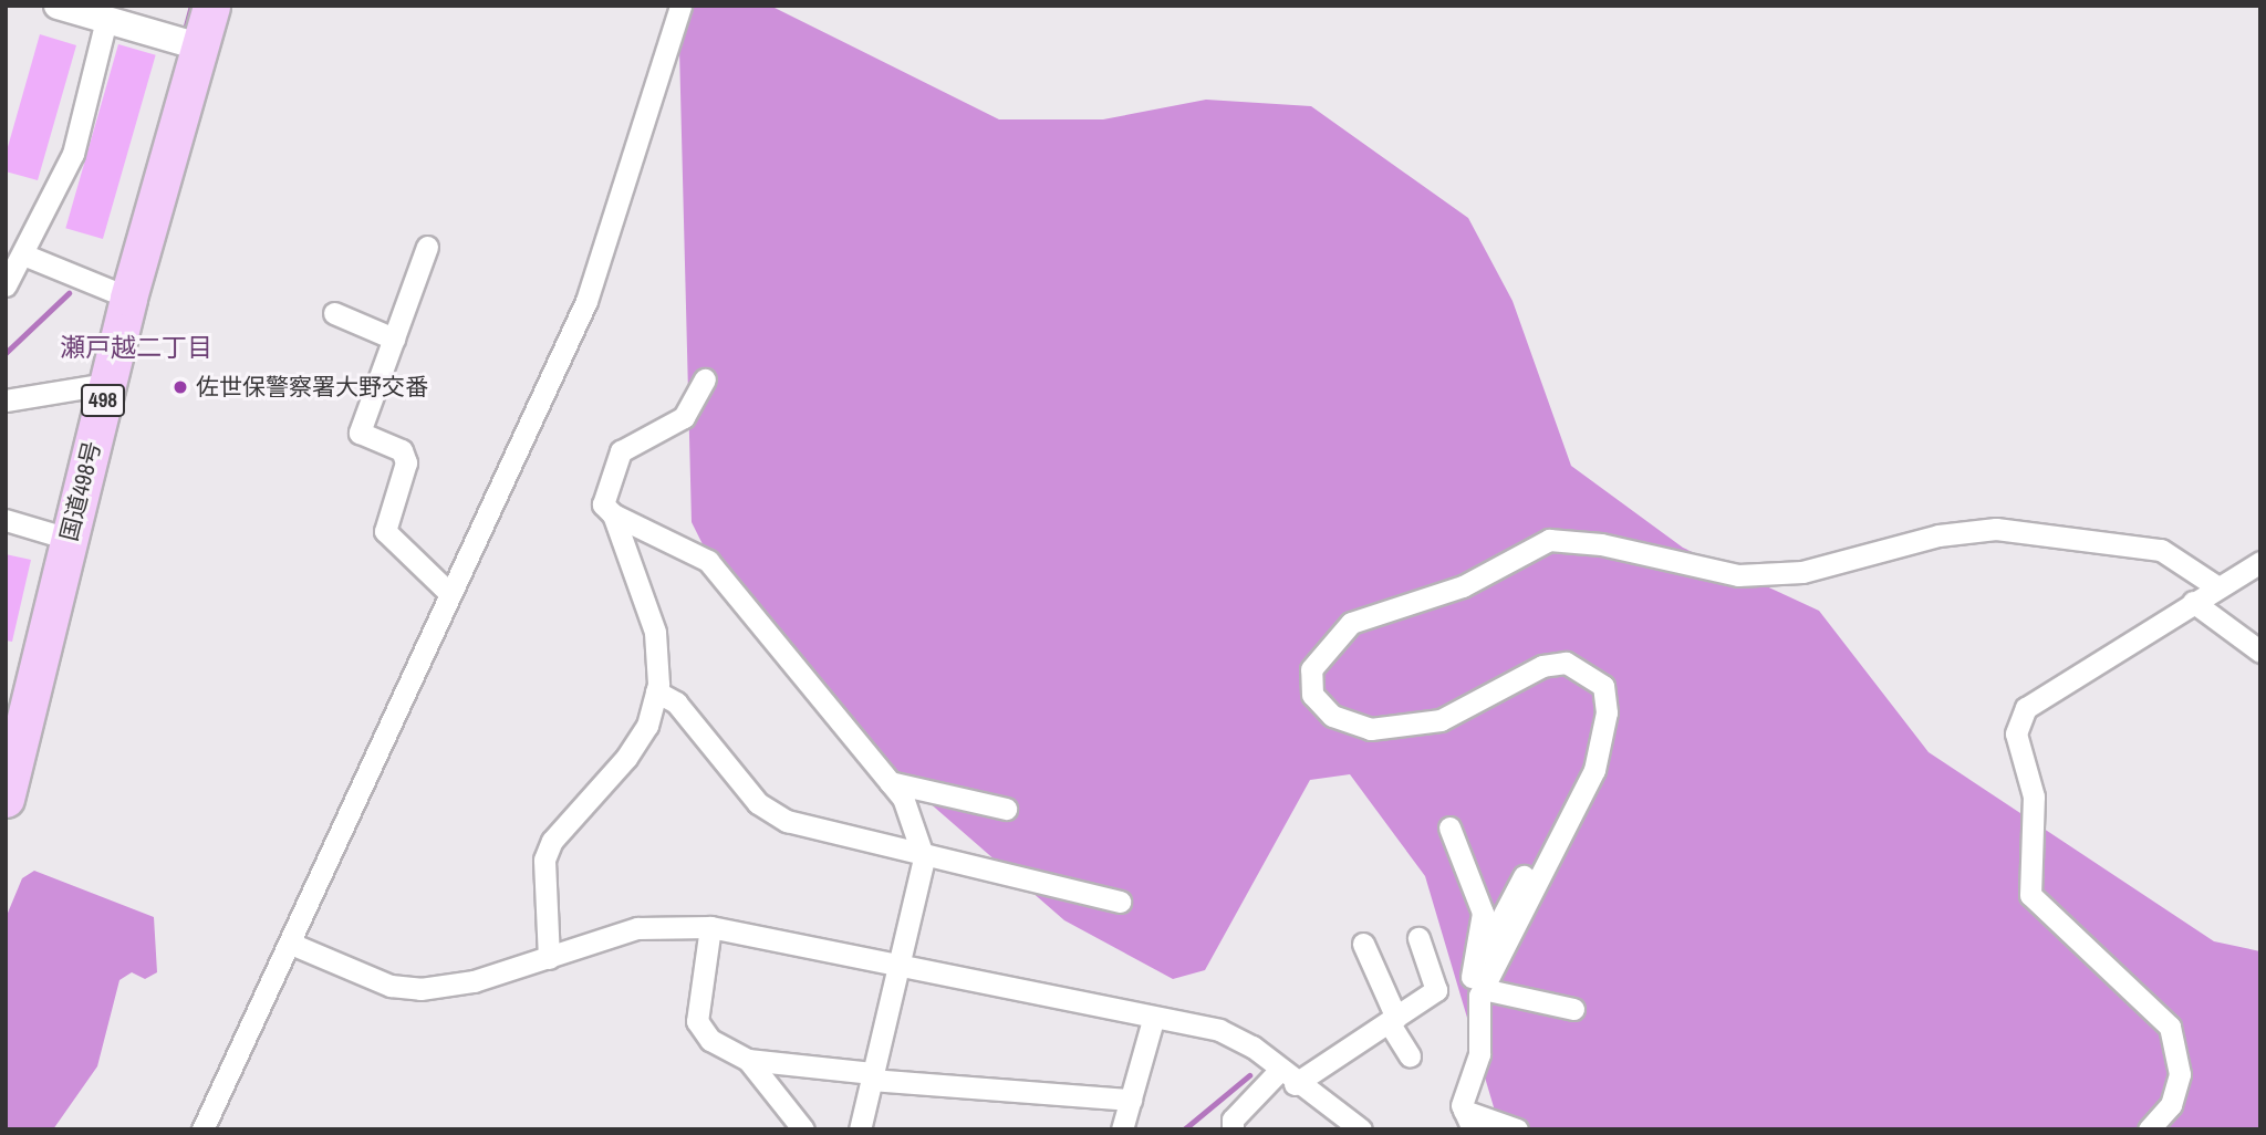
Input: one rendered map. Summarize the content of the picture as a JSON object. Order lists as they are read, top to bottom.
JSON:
{
  "streets": {
    "highway": ["498", "国道498号"]
  },
  "districts": ["瀬戸越二丁目"],
  "places": ["佐世保警察署大野交番"]
}
